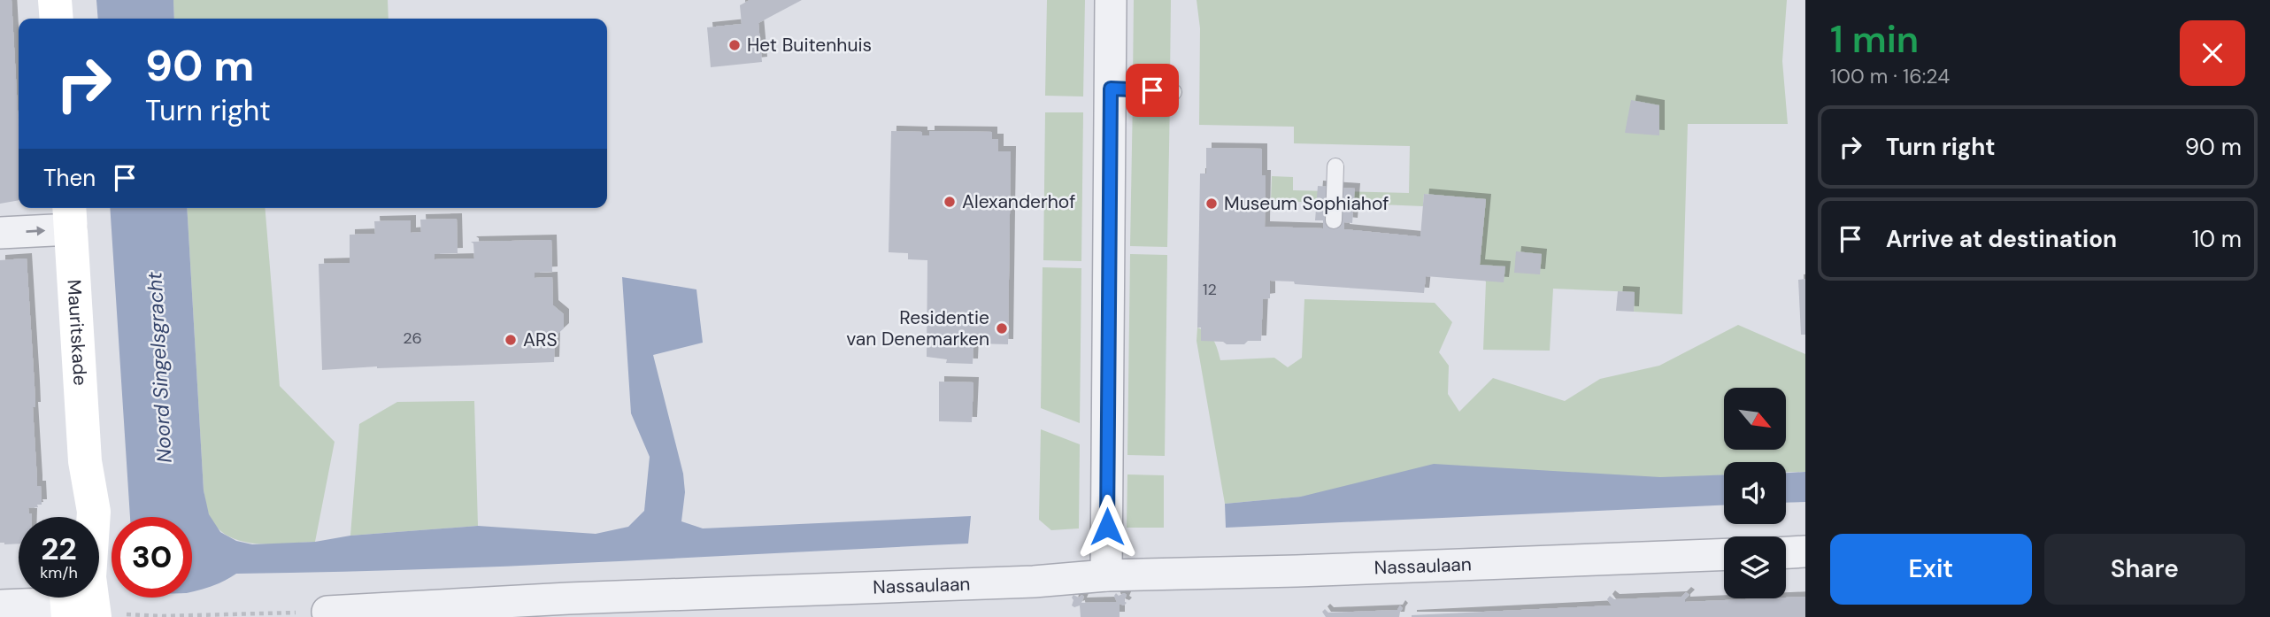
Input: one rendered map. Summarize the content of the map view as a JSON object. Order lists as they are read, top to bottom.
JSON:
{
  "streets": {
    "street": ["Mauritskade", "Nassaulaan"]
  },
  "water": ["Noord Singelsgracht"],
  "places": [
    "Het Buitenhuis",
    "Alexanderhof",
    "Museum Sophiahof",
    "Residentie van Denemarken",
    "ARS"
  ],
  "house_numbers": ["12", "26"],
  "north": "bottom right",
  "page": {
    "heading": ["1 min", "100 m · 16:24"],
    "turn": ["90 m", "Turn right"],
    "list": [
      {
        "name": "Turn right",
        "value": "90 m"
      },
      {
        "name": "Arrive at destination",
        "value": "10 m"
      }
    ],
    "then": "Then",
    "speed": "22 km/h",
    "limit": "30",
    "buttons": ["Exit", "Share"]
  }
}
